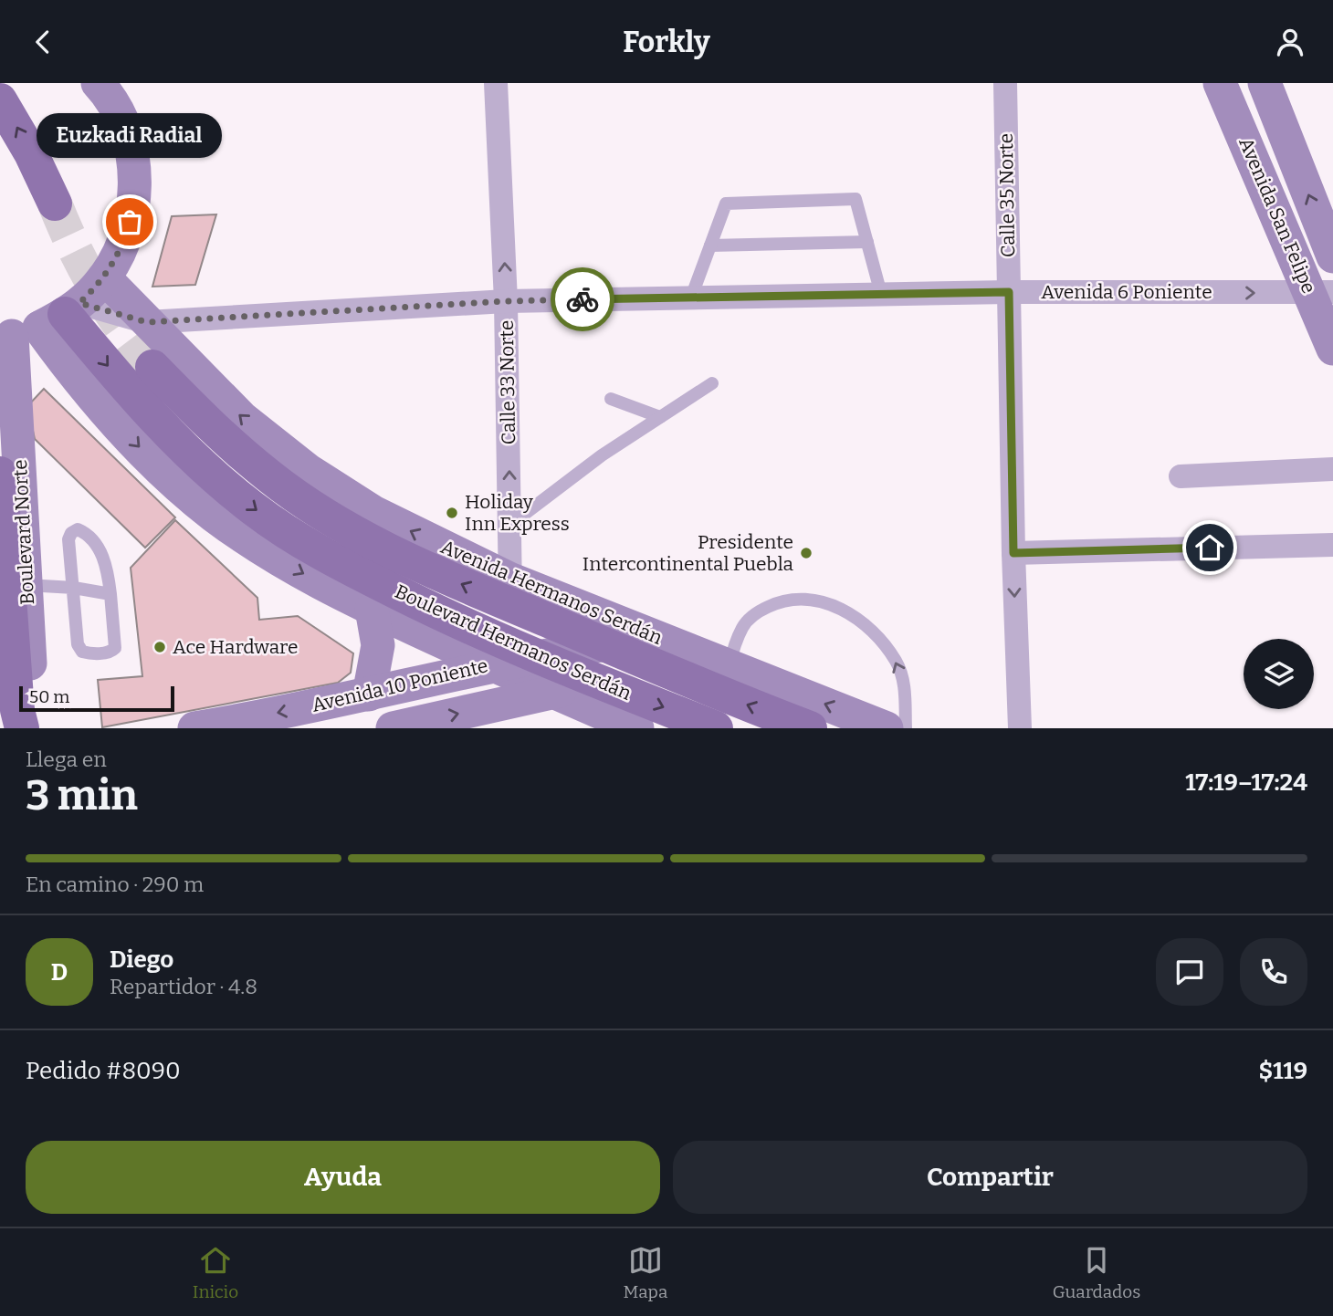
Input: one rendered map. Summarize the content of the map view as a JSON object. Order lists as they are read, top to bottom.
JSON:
{
  "streets": {
    "main road": [
      "Avenida San Felipe",
      "Boulevard Norte",
      "Avenida Hermanos Serdán",
      "Boulevard Hermanos Serdán",
      "Avenida 10 Poniente"
    ],
    "street": ["Calle 35 Norte", "Avenida 6 Poniente", "Calle 33 Norte"]
  },
  "crossings": [
    ["Calle 35 Norte", "Avenida 6 Poniente"],
    ["Avenida San Felipe", "Avenida 6 Poniente"],
    ["Avenida 6 Poniente", "Calle 33 Norte"],
    ["Avenida 6 Poniente", "Boulevard Norte"],
    ["Avenida 6 Poniente", "Avenida Hermanos Serdán"],
    ["Avenida 6 Poniente", "Boulevard Hermanos Serdán"],
    ["Calle 33 Norte", "Avenida Hermanos Serdán"],
    ["Calle 33 Norte", "Boulevard Hermanos Serdán"],
    ["Boulevard Norte", "Boulevard Hermanos Serdán"],
    ["Avenida Hermanos Serdán", "Boulevard Hermanos Serdán"],
    ["Boulevard Hermanos Serdán", "Avenida 10 Poniente"]
  ],
  "one_way": ["Calle 33 Norte"],
  "places": [
    "Euzkadi Radial",
    "Holiday Inn Express",
    "Presidente Intercontinental Puebla",
    "Ace Hardware"
  ],
  "scale_bar": "50 m",
  "page": {
    "header": "Forkly",
    "bubble": "Euzkadi Radial",
    "scale": "50 m",
    "heading": ["3 min", "Llega en", "17:19–17:24"],
    "panel": [
      "Diego",
      "Repartidor · 4.8",
      "Pedido #8090",
      "$119"
    ],
    "bar": "En camino · 290 m",
    "round": "D",
    "buttons": ["Ayuda", "Compartir"],
    "tabs": ["Inicio", "Mapa", "Guardados"]
  }
}
